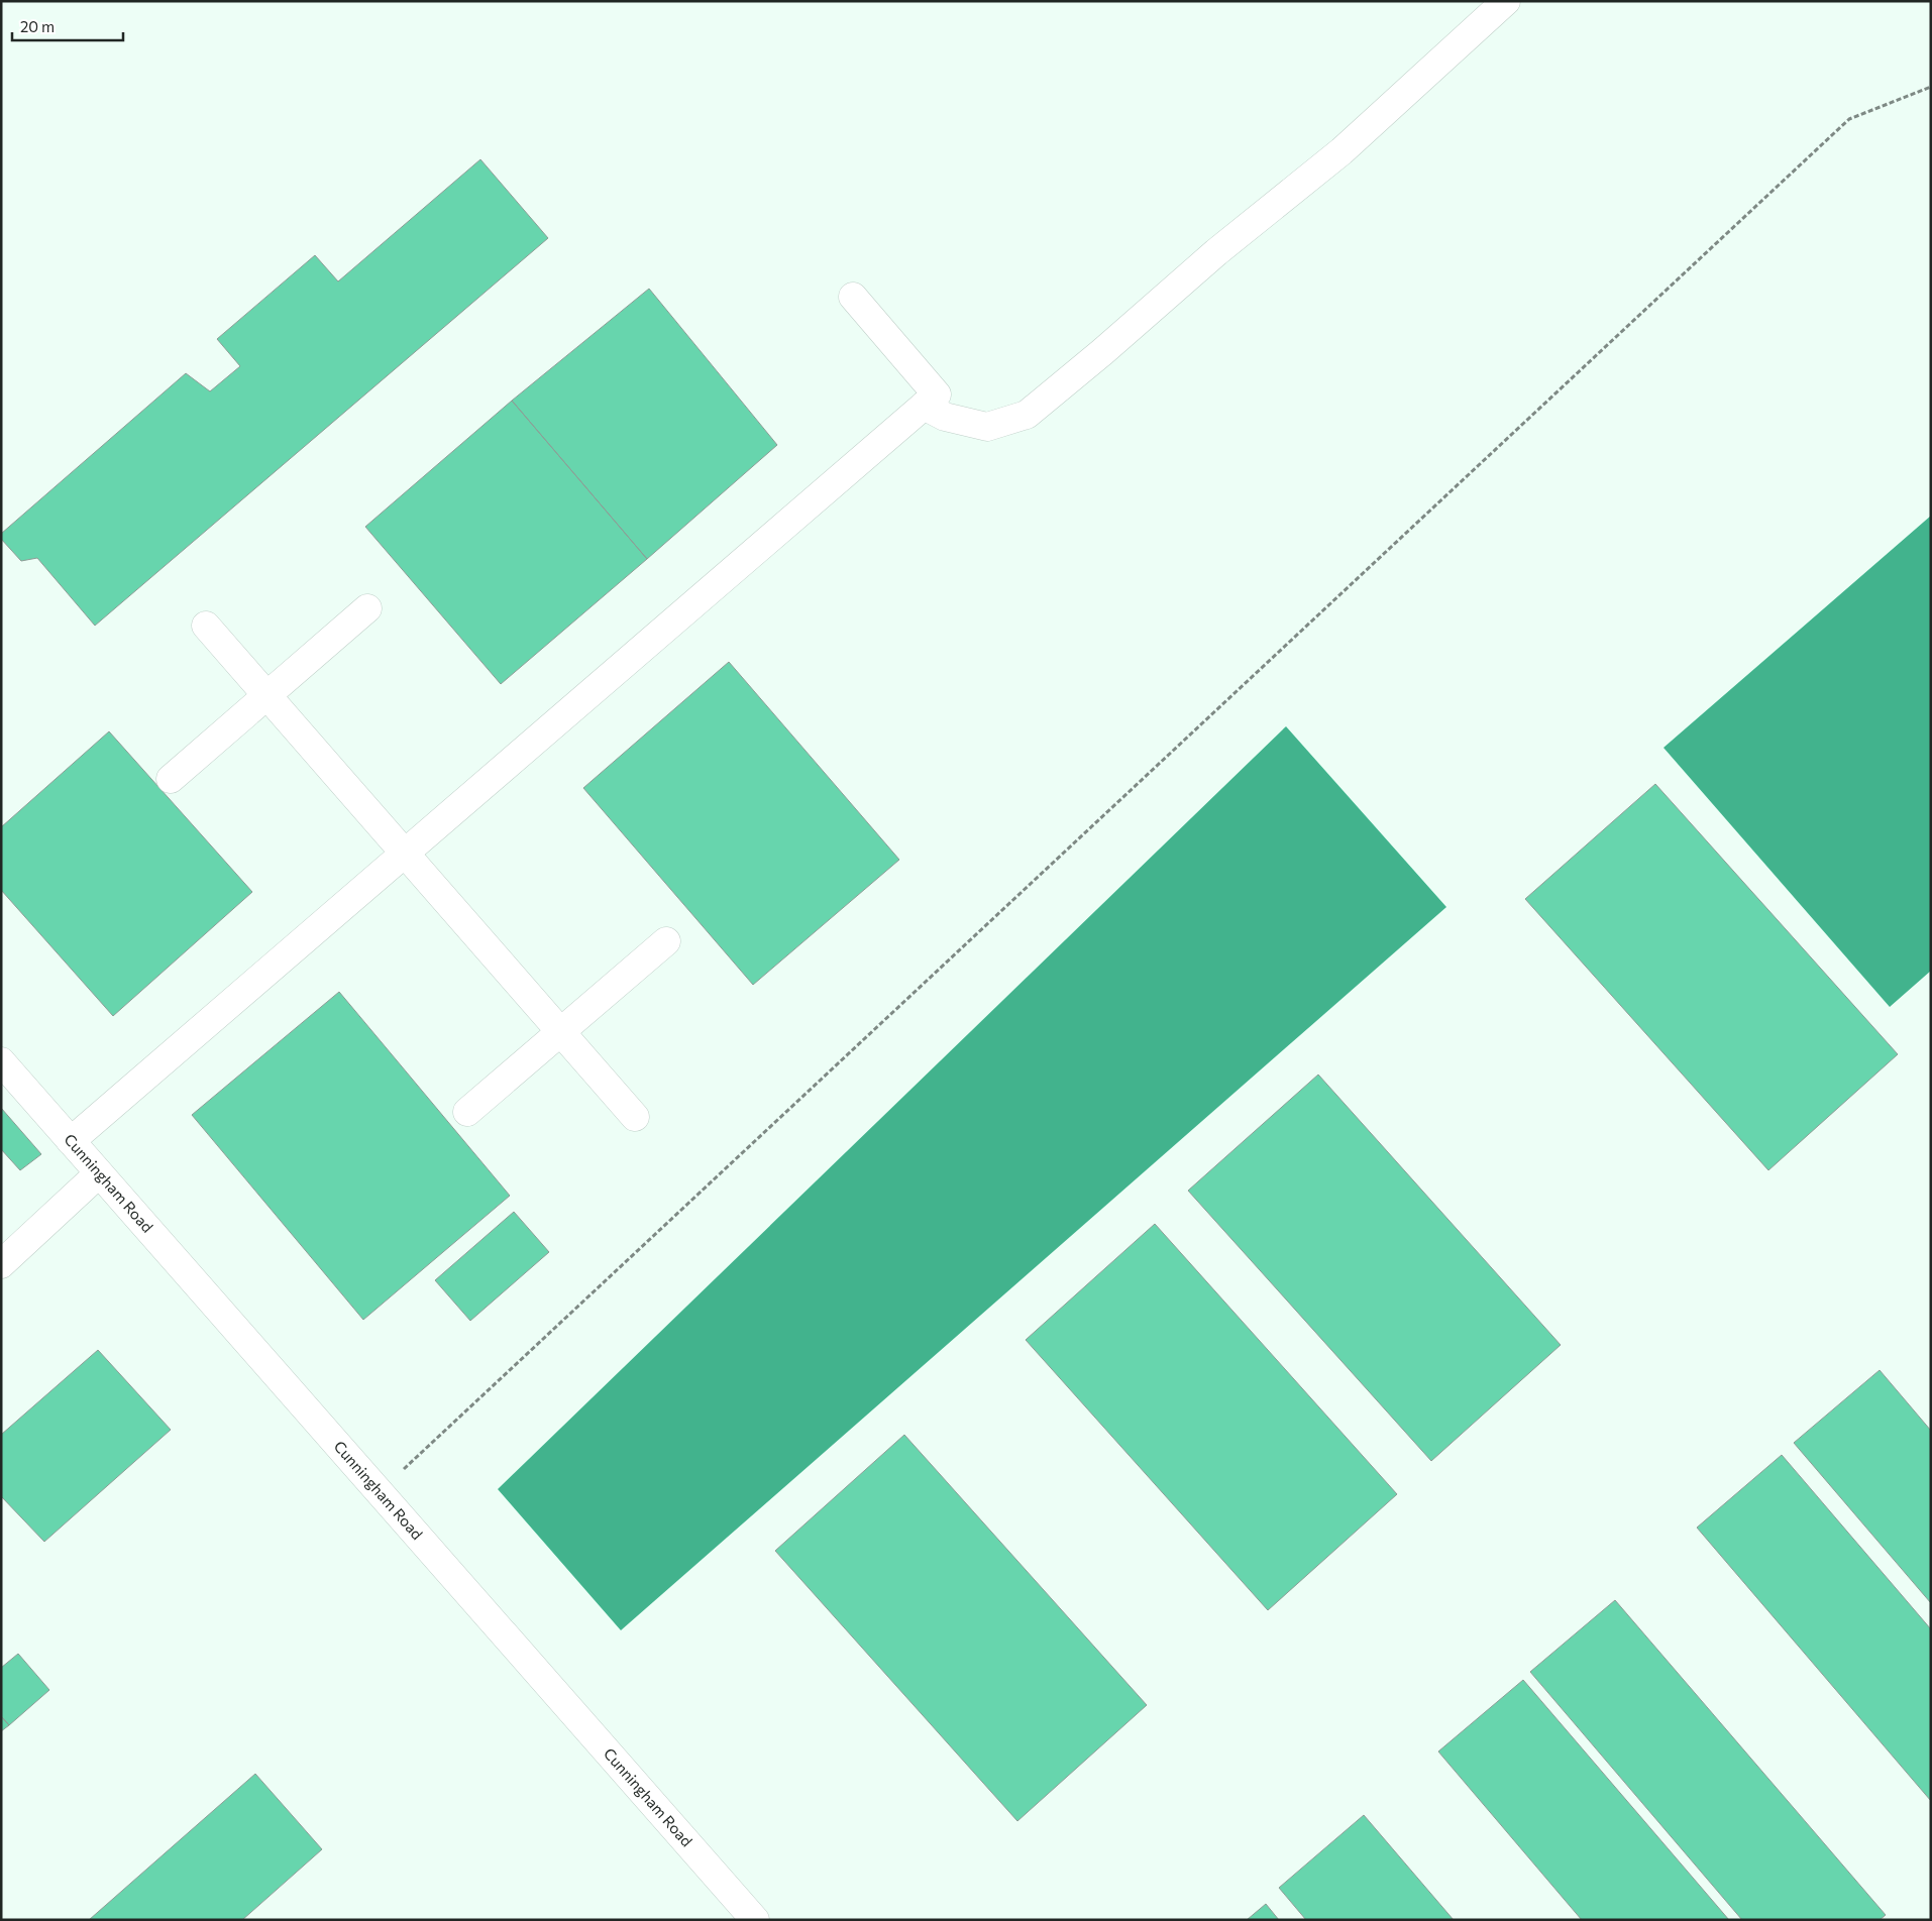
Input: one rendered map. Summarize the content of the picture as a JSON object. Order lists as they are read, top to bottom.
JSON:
{
  "streets": {
    "street": ["Cunningham Road"]
  },
  "scale_bar": "20 m"
}
